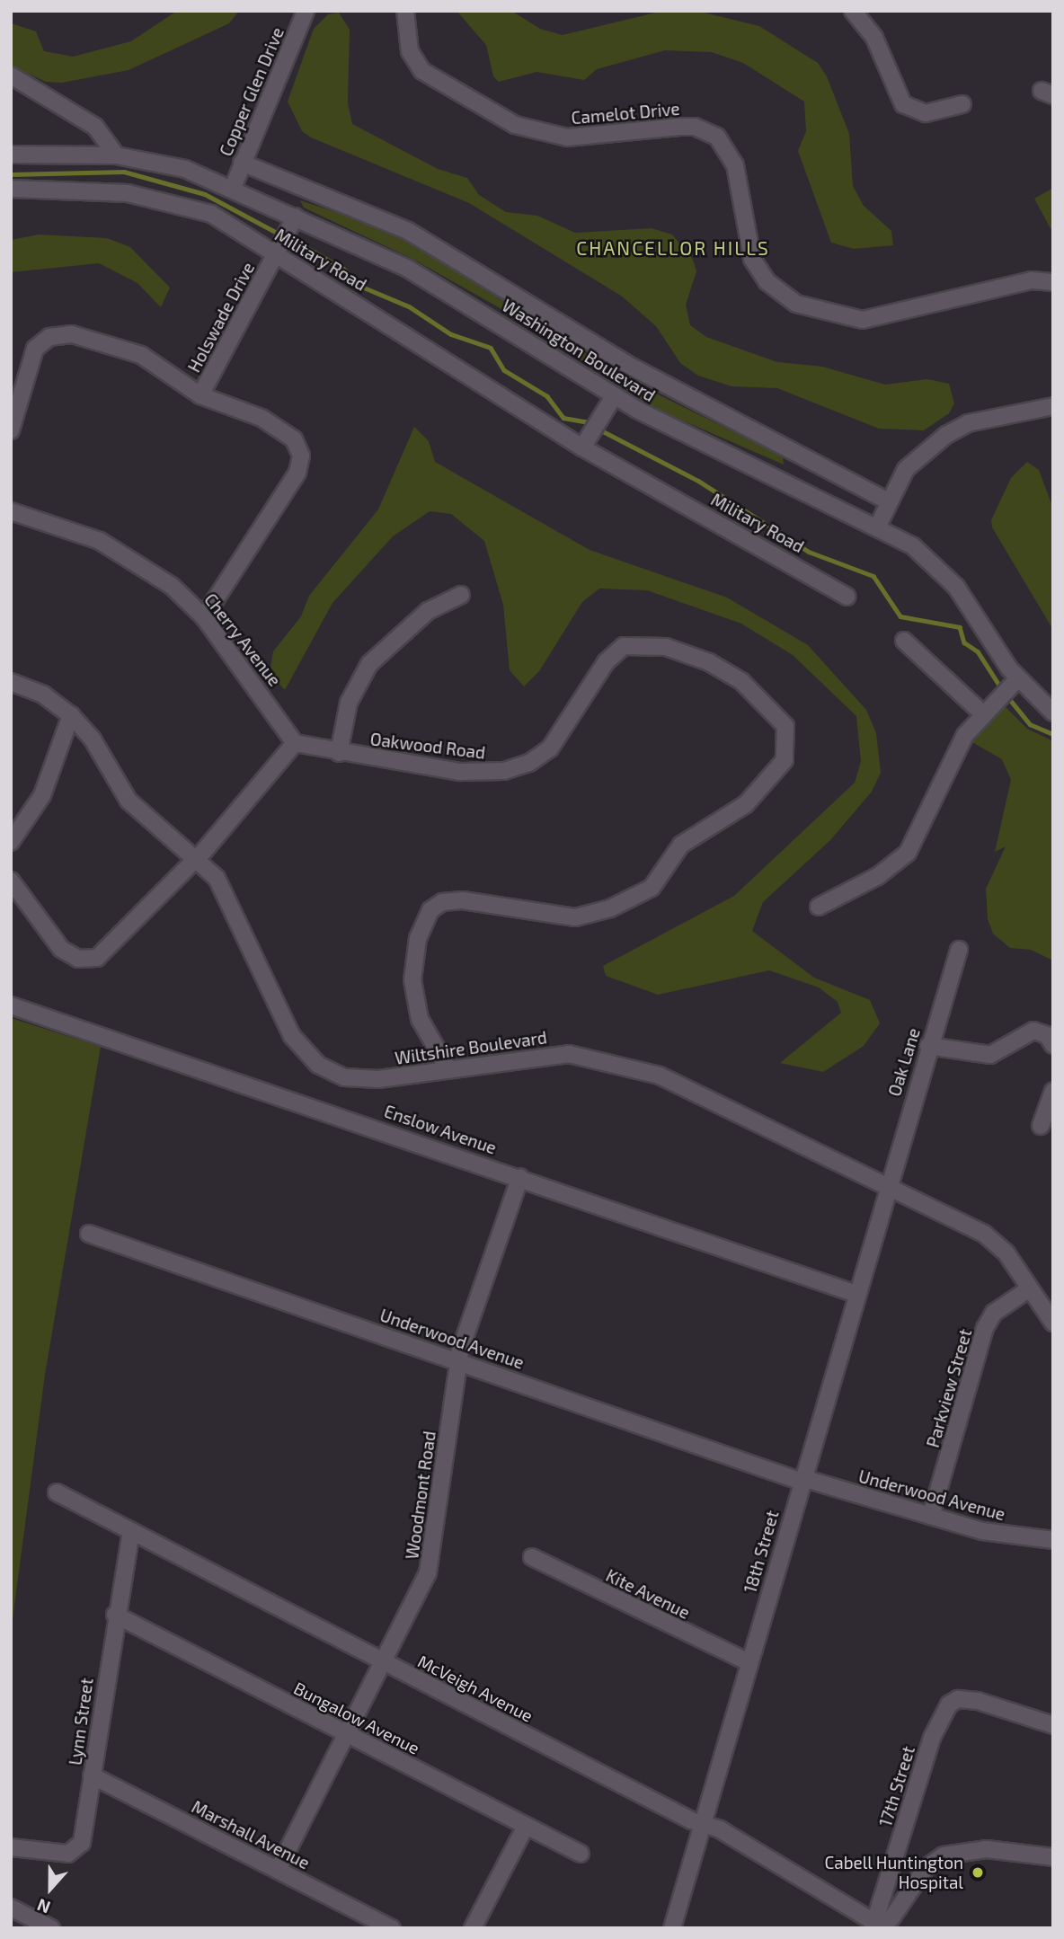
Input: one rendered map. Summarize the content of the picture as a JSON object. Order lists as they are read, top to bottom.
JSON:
{
  "streets": {
    "street": [
      "Copper Glen Drive",
      "Camelot Drive",
      "Military Road",
      "Holswade Drive",
      "Washington Boulevard",
      "Cherry Avenue",
      "Oakwood Road",
      "Wiltshire Boulevard",
      "Oak Lane",
      "Enslow Avenue",
      "Underwood Avenue",
      "Parkview Street",
      "Woodmont Road",
      "18th Street",
      "Kite Avenue",
      "McVeigh Avenue",
      "Bungalow Avenue",
      "Lynn Street",
      "17th Street",
      "Marshall Avenue"
    ]
  },
  "crossings": [
    ["Copper Glen Drive", "Washington Boulevard"],
    ["Military Road", "Holswade Drive"],
    ["Holswade Drive", "Washington Boulevard"],
    ["Cherry Avenue", "Oakwood Road"],
    ["Oakwood Road", "Wiltshire Boulevard"],
    ["Wiltshire Boulevard", "Oak Lane"],
    ["Wiltshire Boulevard", "Parkview Street"],
    ["Wiltshire Boulevard", "18th Street"],
    ["Oak Lane", "18th Street"],
    ["Enslow Avenue", "Woodmont Road"],
    ["Enslow Avenue", "18th Street"],
    ["Underwood Avenue", "Parkview Street"],
    ["Underwood Avenue", "Woodmont Road"],
    ["Underwood Avenue", "18th Street"],
    ["Woodmont Road", "McVeigh Avenue"],
    ["Woodmont Road", "Bungalow Avenue"],
    ["Woodmont Road", "Marshall Avenue"],
    ["18th Street", "Kite Avenue"],
    ["18th Street", "McVeigh Avenue"],
    ["McVeigh Avenue", "Lynn Street"],
    ["McVeigh Avenue", "17th Street"],
    ["Bungalow Avenue", "Lynn Street"],
    ["Lynn Street", "Marshall Avenue"]
  ],
  "districts": ["CHANCELLOR HILLS"],
  "places": ["Cabell Huntington Hospital"],
  "north": "bottom"
}
